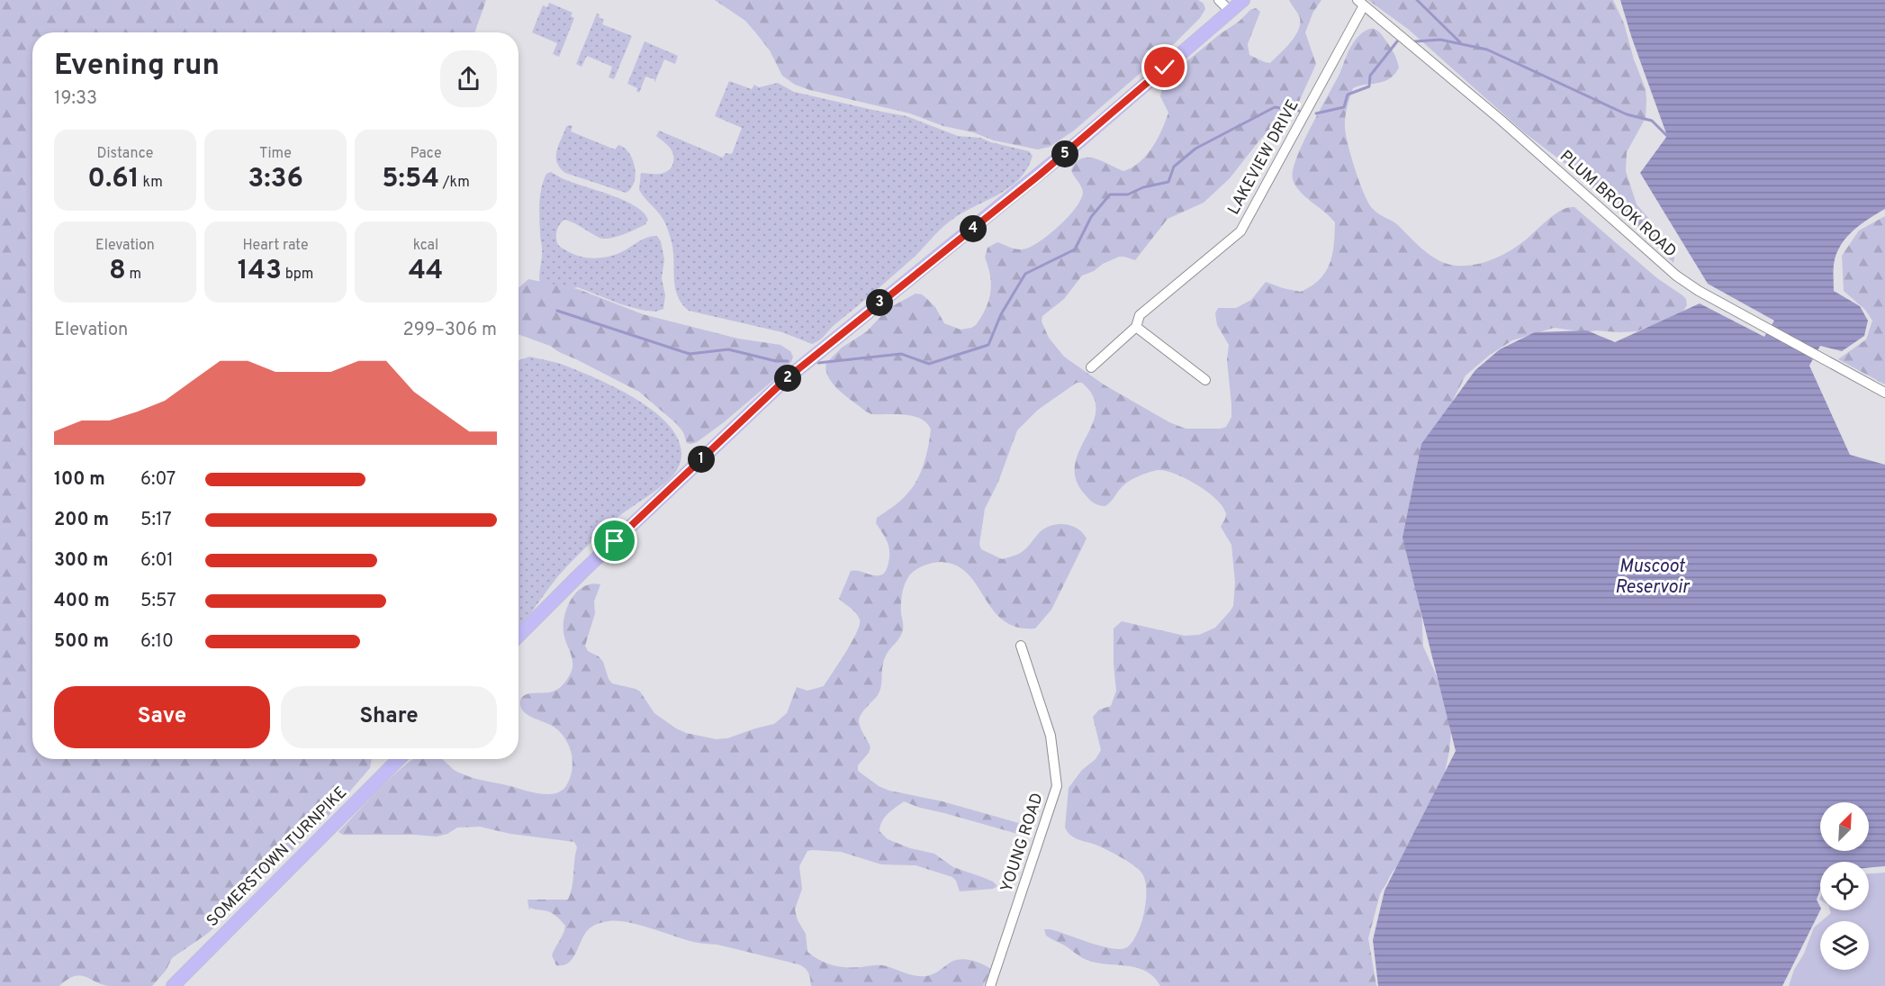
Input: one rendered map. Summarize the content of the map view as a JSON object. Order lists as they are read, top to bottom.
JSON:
{
  "streets": {
    "main road": ["SOMERSTOWN TURNPIKE"],
    "street": ["LAKEVIEW DRIVE", "PLUM BROOK ROAD", "YOUNG ROAD"]
  },
  "crossings": [
    ["LAKEVIEW DRIVE", "PLUM BROOK ROAD"]
  ],
  "water": ["Muscoot Reservoir"],
  "north": "top right",
  "page": {
    "heading": ["Evening run", "19:33"],
    "stats": [
      ["Distance", "0.61 km"],
      ["Time", "3:36"],
      ["Pace", "5:54 /km"],
      ["Elevation", "8 m"],
      ["Heart rate", "143 bpm"],
      ["kcal", "44"]
    ],
    "pins": [
      "5",
      "4",
      "3",
      "2",
      "1"
    ],
    "chart": ["Elevation", "299–306 m"],
    "list": [
      {
        "name": "100 m",
        "note": "6:07"
      },
      {
        "name": "200 m",
        "note": "5:17"
      },
      {
        "name": "300 m",
        "note": "6:01"
      },
      {
        "name": "400 m",
        "note": "5:57"
      },
      {
        "name": "500 m",
        "note": "6:10"
      }
    ],
    "buttons": ["Save", "Share"]
  }
}
